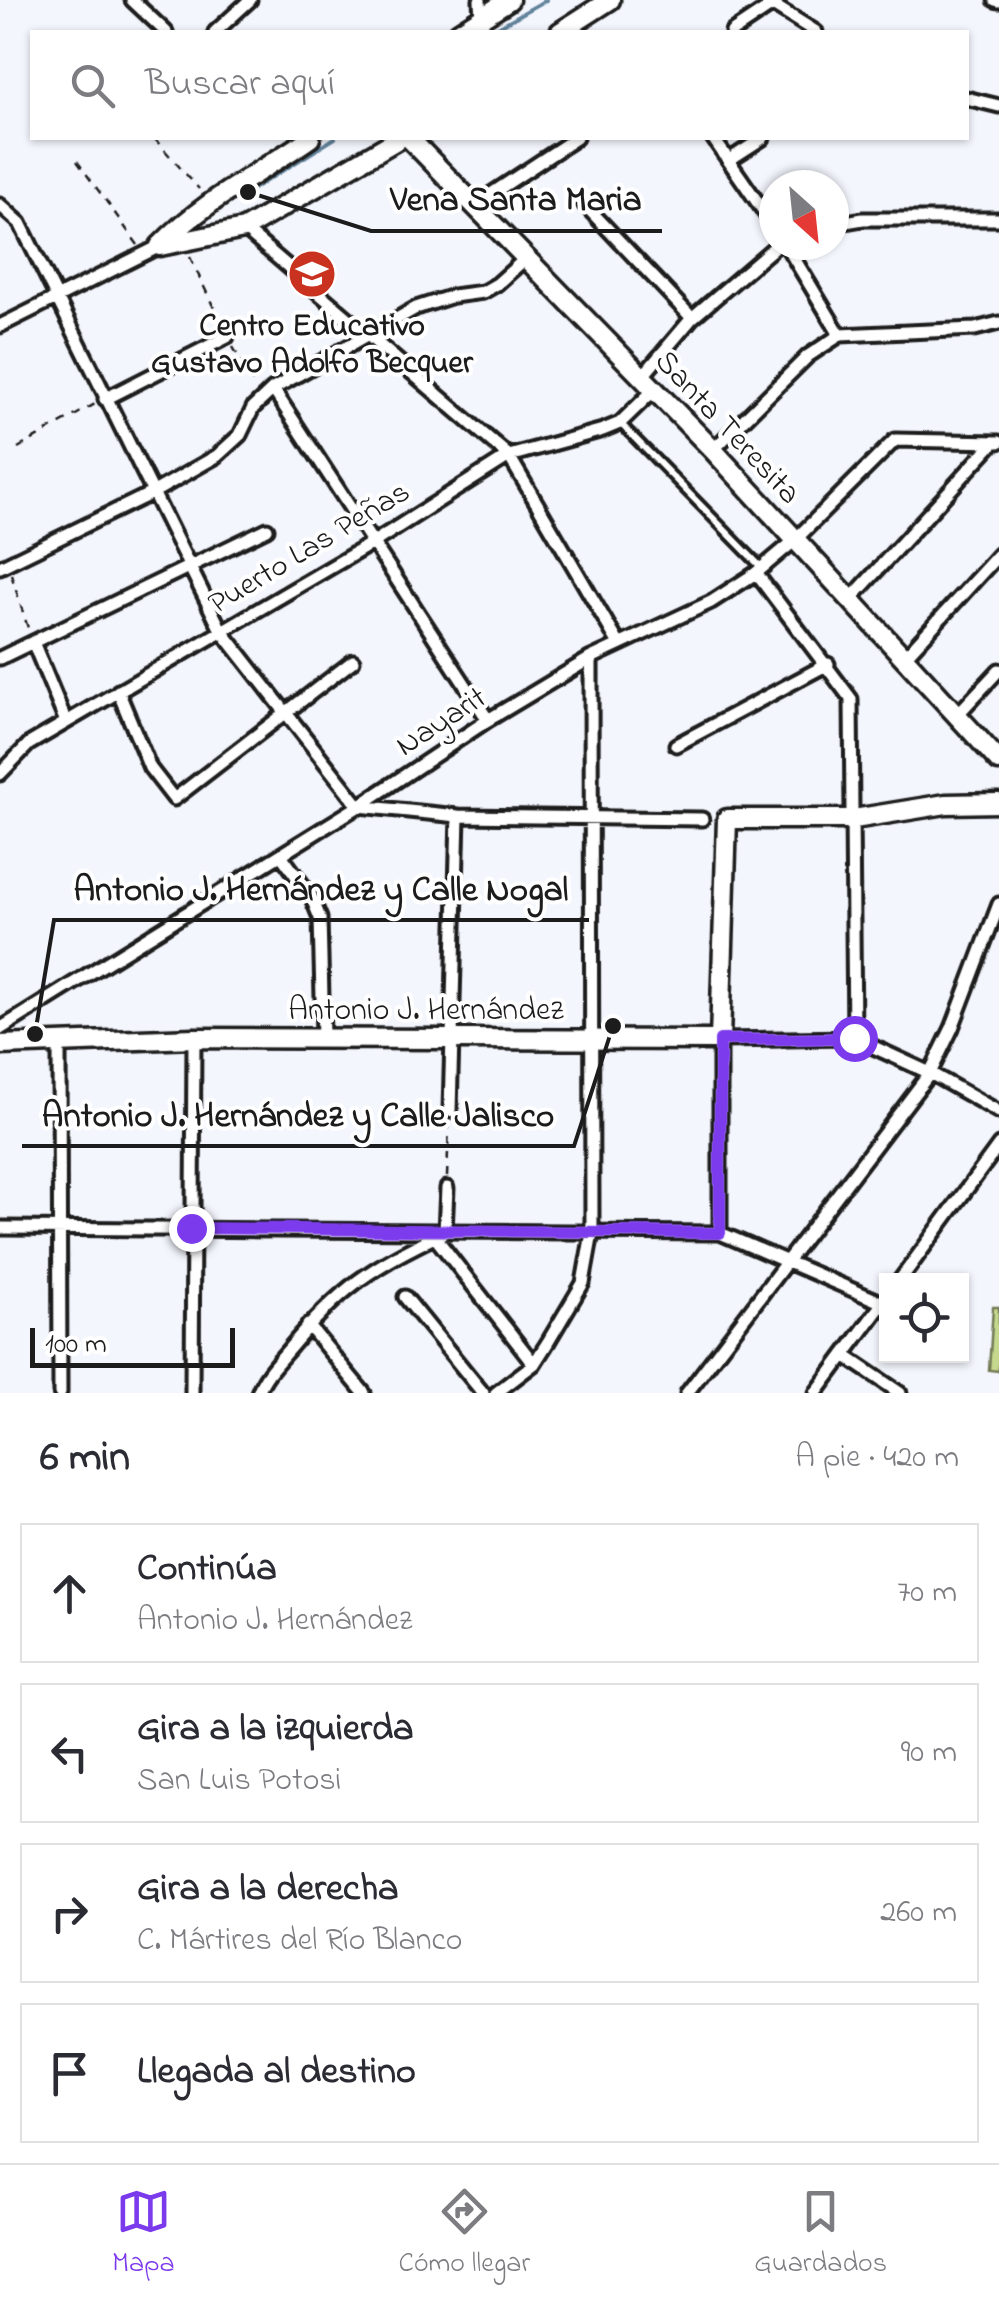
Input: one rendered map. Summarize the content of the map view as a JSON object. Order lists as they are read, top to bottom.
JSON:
{
  "streets": {
    "street": [
      "Santa Teresita",
      "Puerto Las Peñas",
      "Nayarit",
      "Antonio J. Hernández"
    ]
  },
  "crossings": [
    ["Santa Teresita", "Puerto Las Peñas"],
    ["Santa Teresita", "Nayarit"]
  ],
  "places": {
    "other": ["Vena Santa Maria", "Antonio J. Hernández y Calle Jalisco", "Antonio J. Hernández y Calle Nogal"],
    "school or university": ["Centro Educativo Gustavo Adolfo Becquer"]
  },
  "scale_bar": "100 m",
  "north": "bottom right",
  "page": {
    "search": "Buscar aquí",
    "scale": "100 m",
    "heading": ["6 min", "A pie · 420 m"],
    "list": [
      ["Continúa", "Antonio J. Hernández", "70 m"],
      ["Gira a la izquierda", "San Luis Potosi", "90 m"],
      ["Gira a la derecha", "C. Mártires del Río Blanco", "260 m"],
      "Llegada al destino"
    ],
    "nav": ["Mapa", "Cómo llegar", "Guardados"]
  }
}
